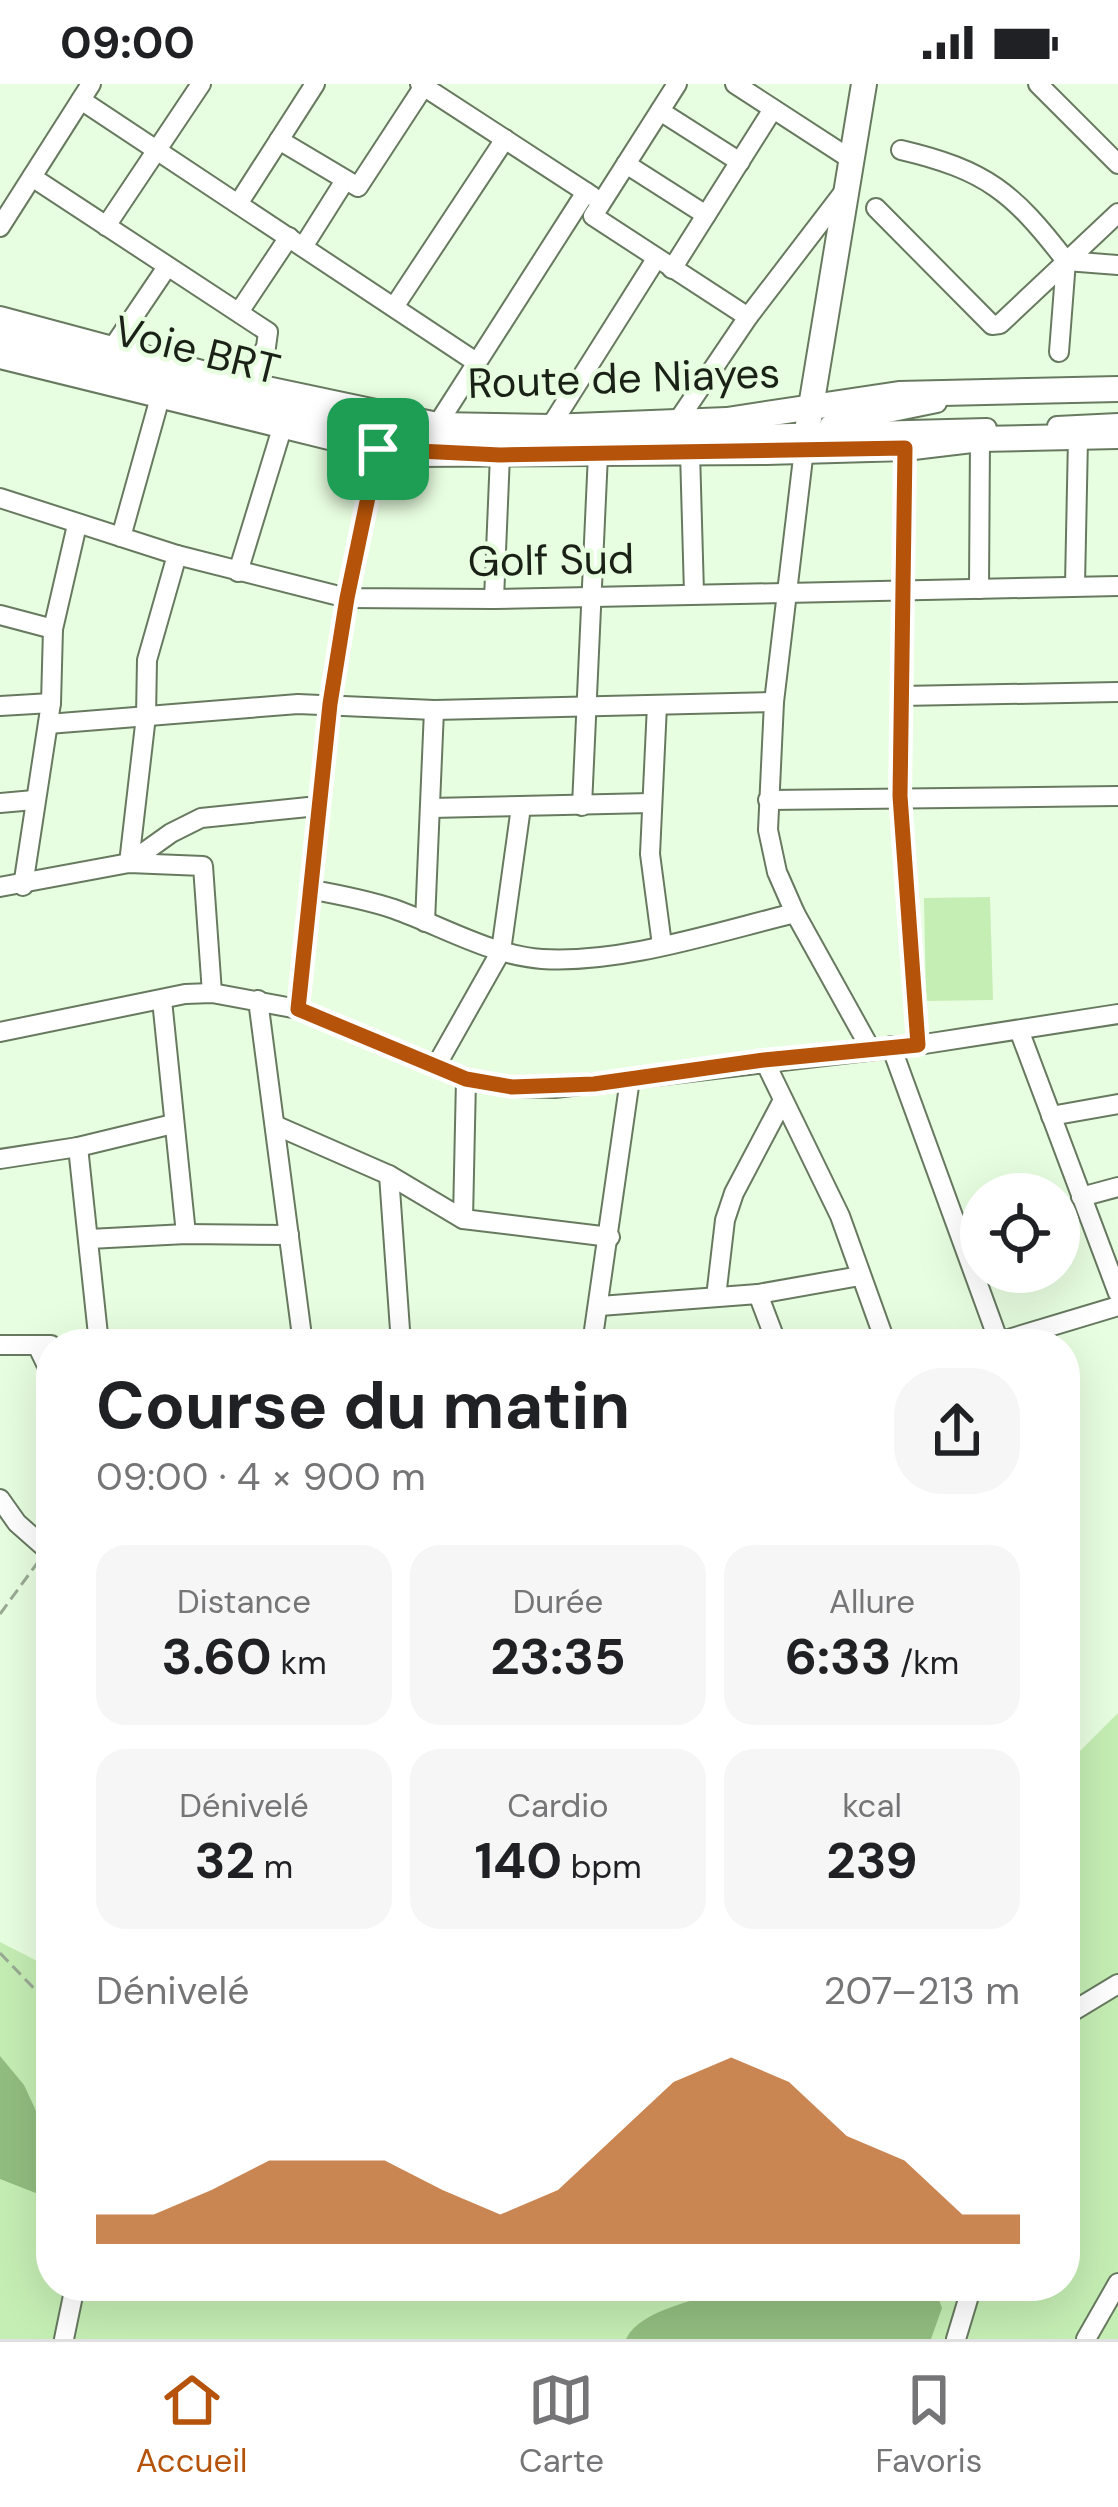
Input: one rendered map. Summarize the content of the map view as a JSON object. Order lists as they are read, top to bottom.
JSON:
{
  "streets": {
    "main road": ["Route de Niayes"],
    "street": ["Voie BRT", "Golf Sud"]
  },
  "crossings": [
    ["Voie BRT", "Route de Niayes"]
  ],
  "page": {
    "status": "09:00",
    "heading": ["Course du matin", "09:00 · 4 × 900 m"],
    "stats": [
      ["Distance", "3.60 km"],
      ["Durée", "23:35"],
      ["Allure", "6:33 /km"],
      ["Dénivelé", "32 m"],
      ["Cardio", "140 bpm"],
      ["kcal", "239"]
    ],
    "chart": ["Dénivelé", "207–213 m"],
    "tabs": ["Accueil", "Carte", "Favoris"]
  }
}
